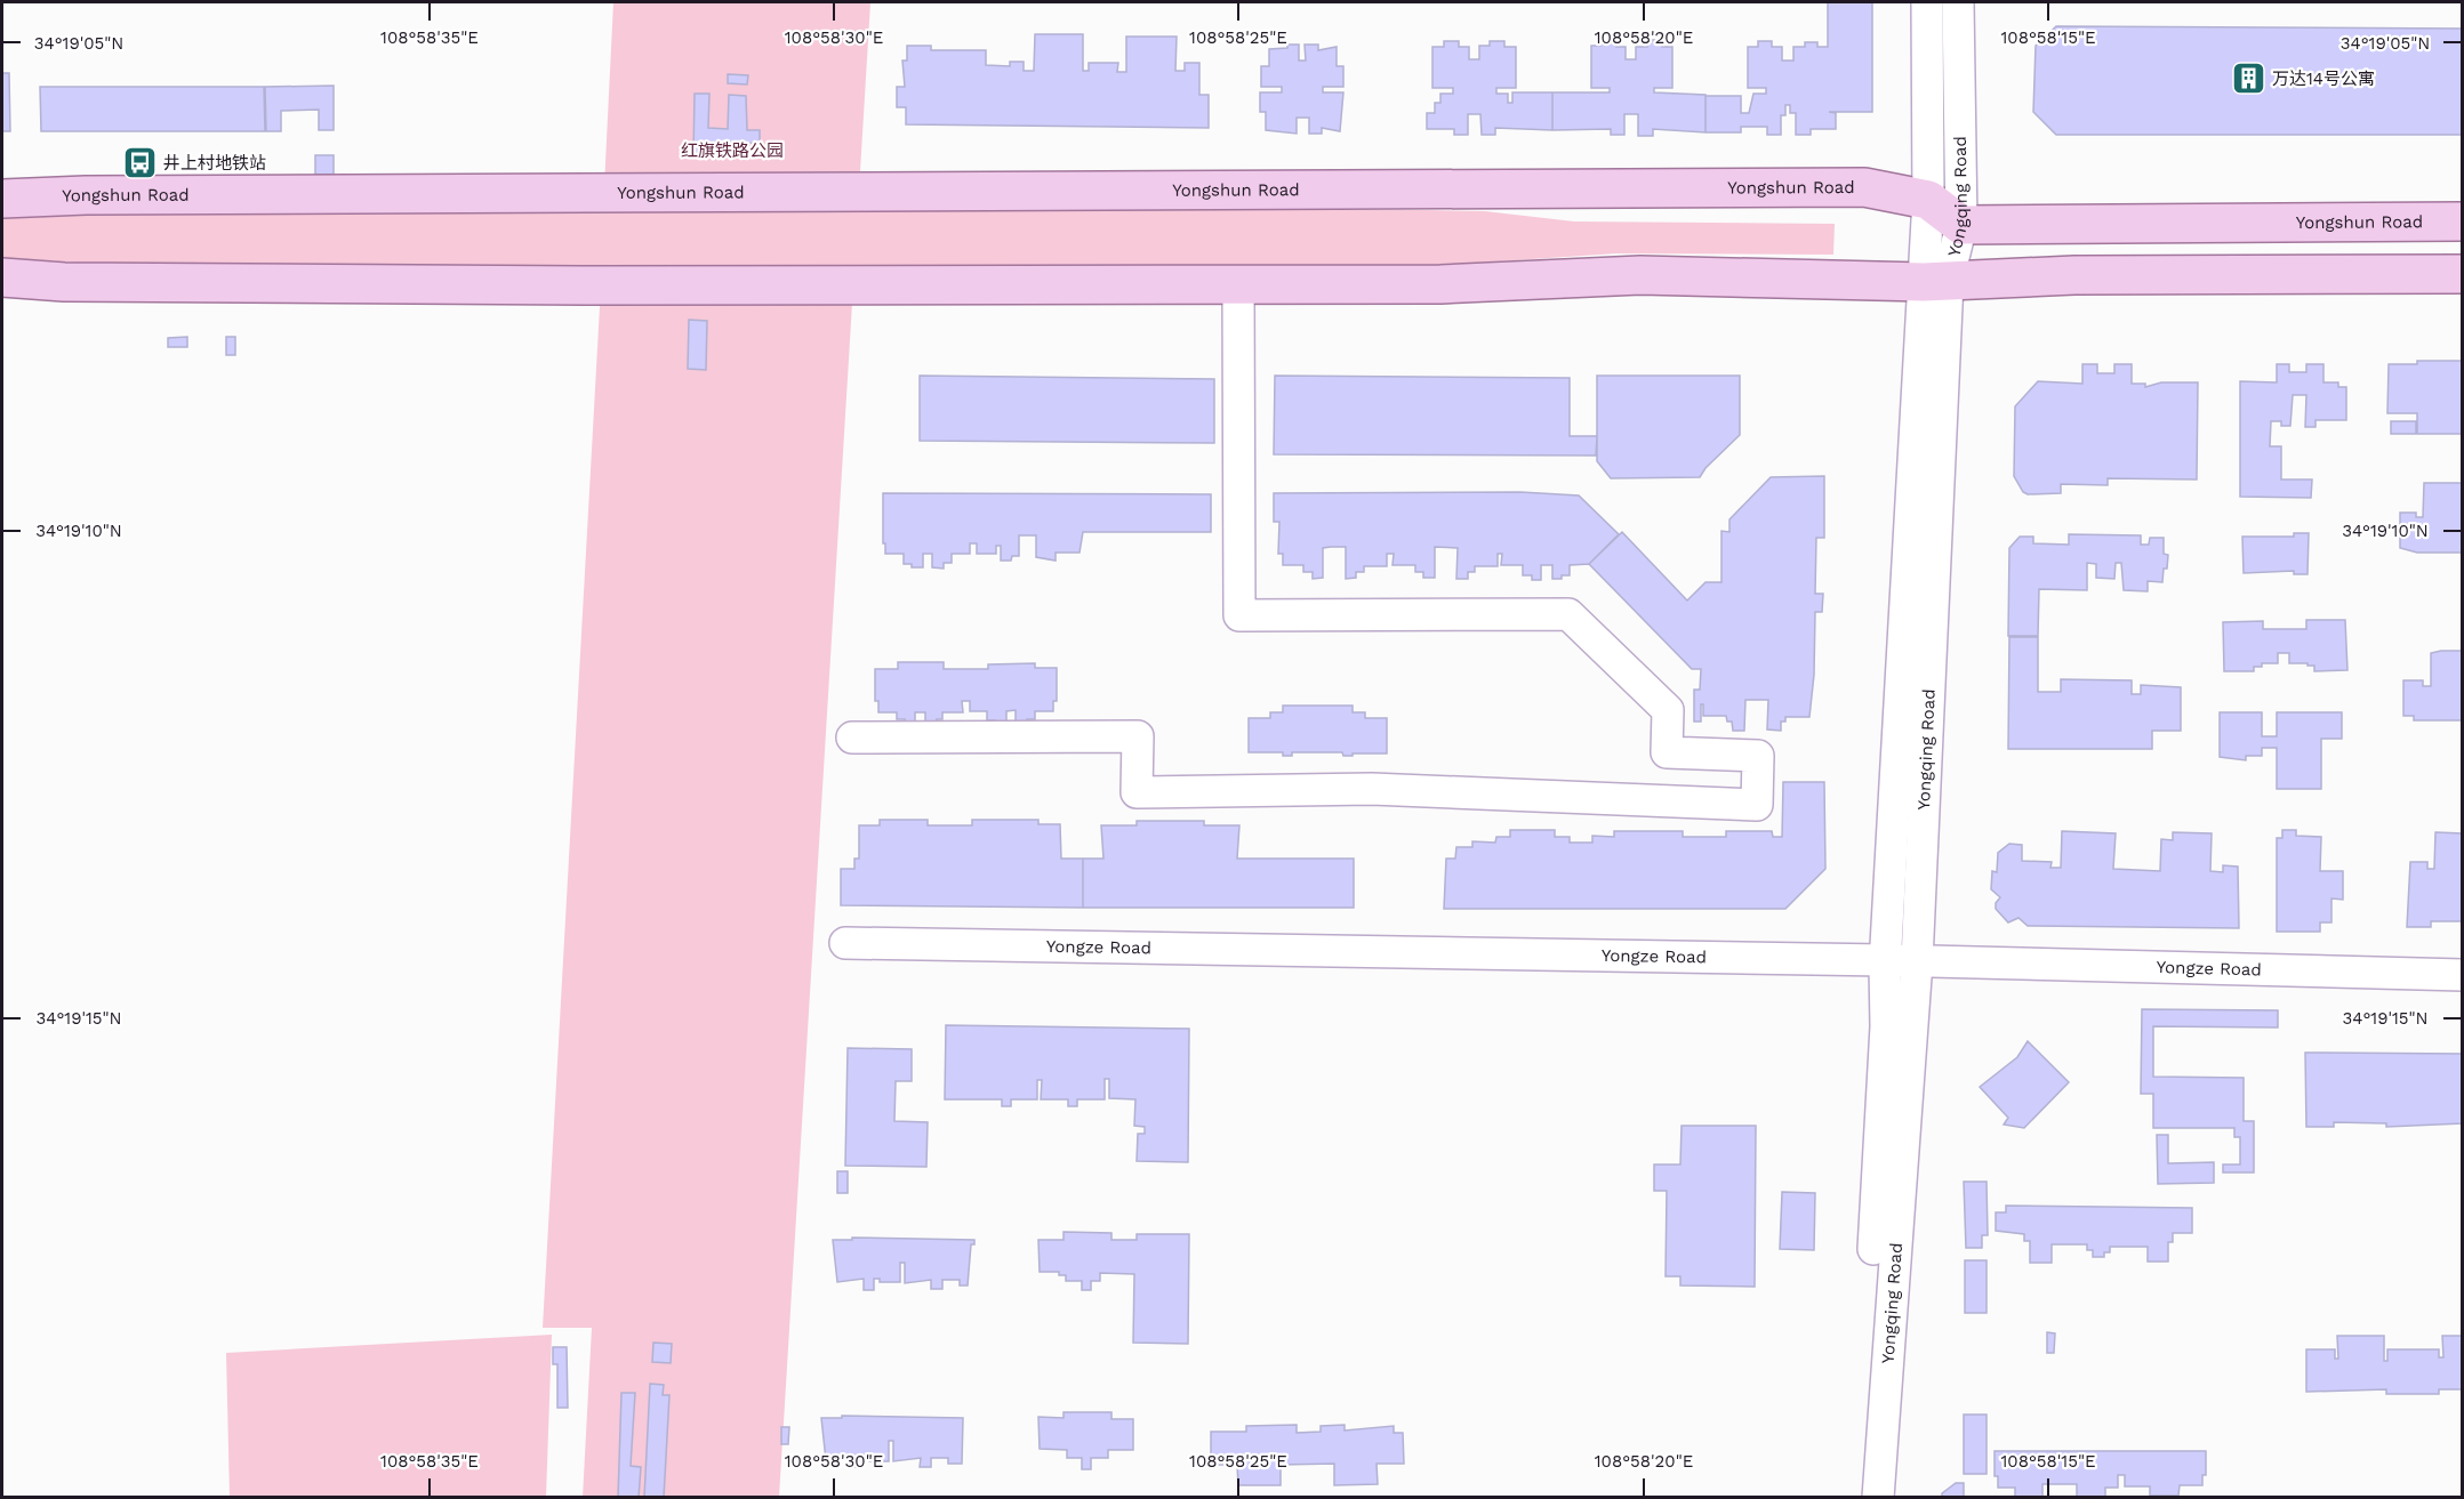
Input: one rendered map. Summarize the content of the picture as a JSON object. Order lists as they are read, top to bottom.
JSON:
{
  "streets": {
    "main road": ["Yongshun Road"],
    "street": ["Yongqing Road", "Yongze Road"]
  },
  "crossings": [
    ["Yongshun Road", "Yongqing Road"],
    ["Yongqing Road", "Yongze Road"]
  ],
  "parks": ["红旗铁路公园"],
  "places": {
    "building": ["万达14号公寓"],
    "bus stop": ["井上村地铁站"]
  },
  "coordinates": [
    "108°58'35\"E",
    "108°58'30\"E",
    "108°58'25\"E",
    "108°58'20\"E",
    "108°58'15\"E",
    "34°19'05\"N",
    "34°19'10\"N",
    "34°19'15\"N"
  ]
}
